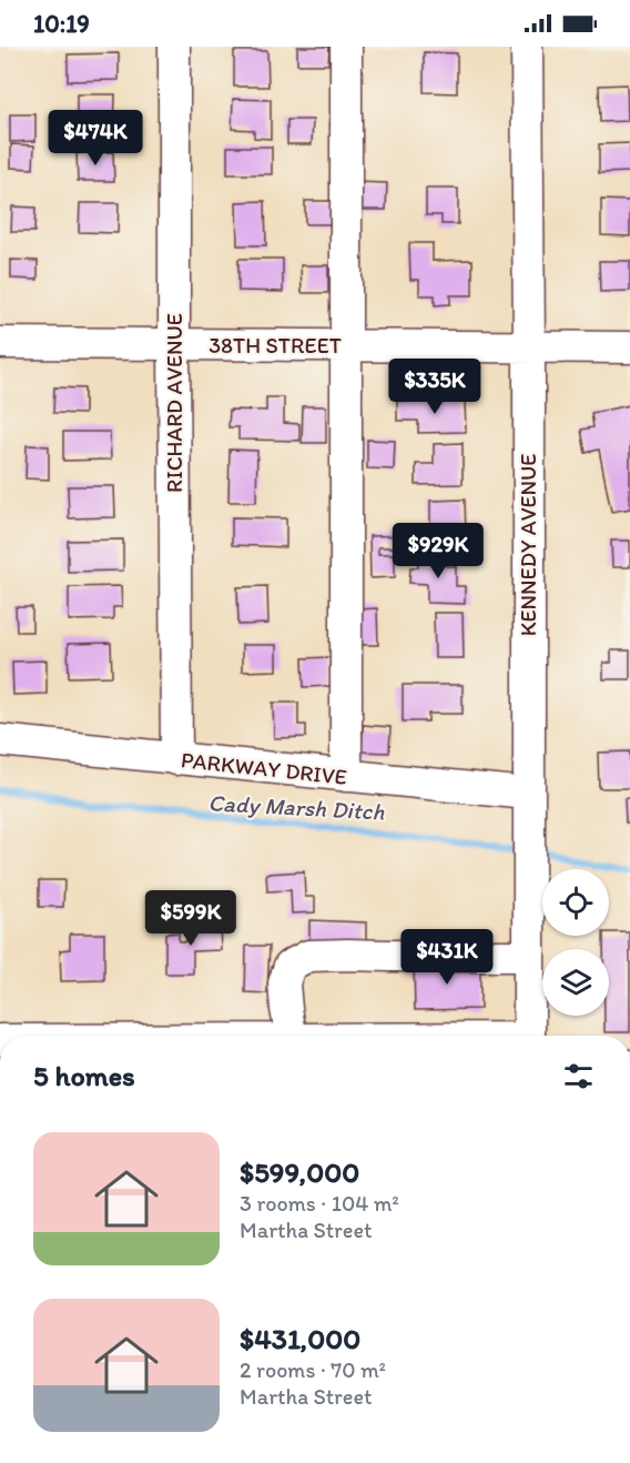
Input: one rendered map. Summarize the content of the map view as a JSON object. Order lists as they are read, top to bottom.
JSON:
{
  "streets": {
    "street": [
      "38TH STREET",
      "RICHARD AVENUE",
      "KENNEDY AVENUE",
      "PARKWAY DRIVE"
    ]
  },
  "crossings": [
    ["38TH STREET", "RICHARD AVENUE"],
    ["38TH STREET", "KENNEDY AVENUE"],
    ["RICHARD AVENUE", "PARKWAY DRIVE"],
    ["KENNEDY AVENUE", "PARKWAY DRIVE"]
  ],
  "water": ["Cady Marsh Ditch"],
  "page": {
    "status": "10:19",
    "price": [
      "$474K",
      "$335K",
      "$929K",
      "$599K",
      "$431K"
    ],
    "heading": "5 homes",
    "list": [
      {
        "name": "$599,000",
        "note": "3 rooms · 104 m² · Martha Street"
      },
      {
        "name": "$431,000",
        "note": "2 rooms · 70 m² · Martha Street"
      }
    ]
  }
}
